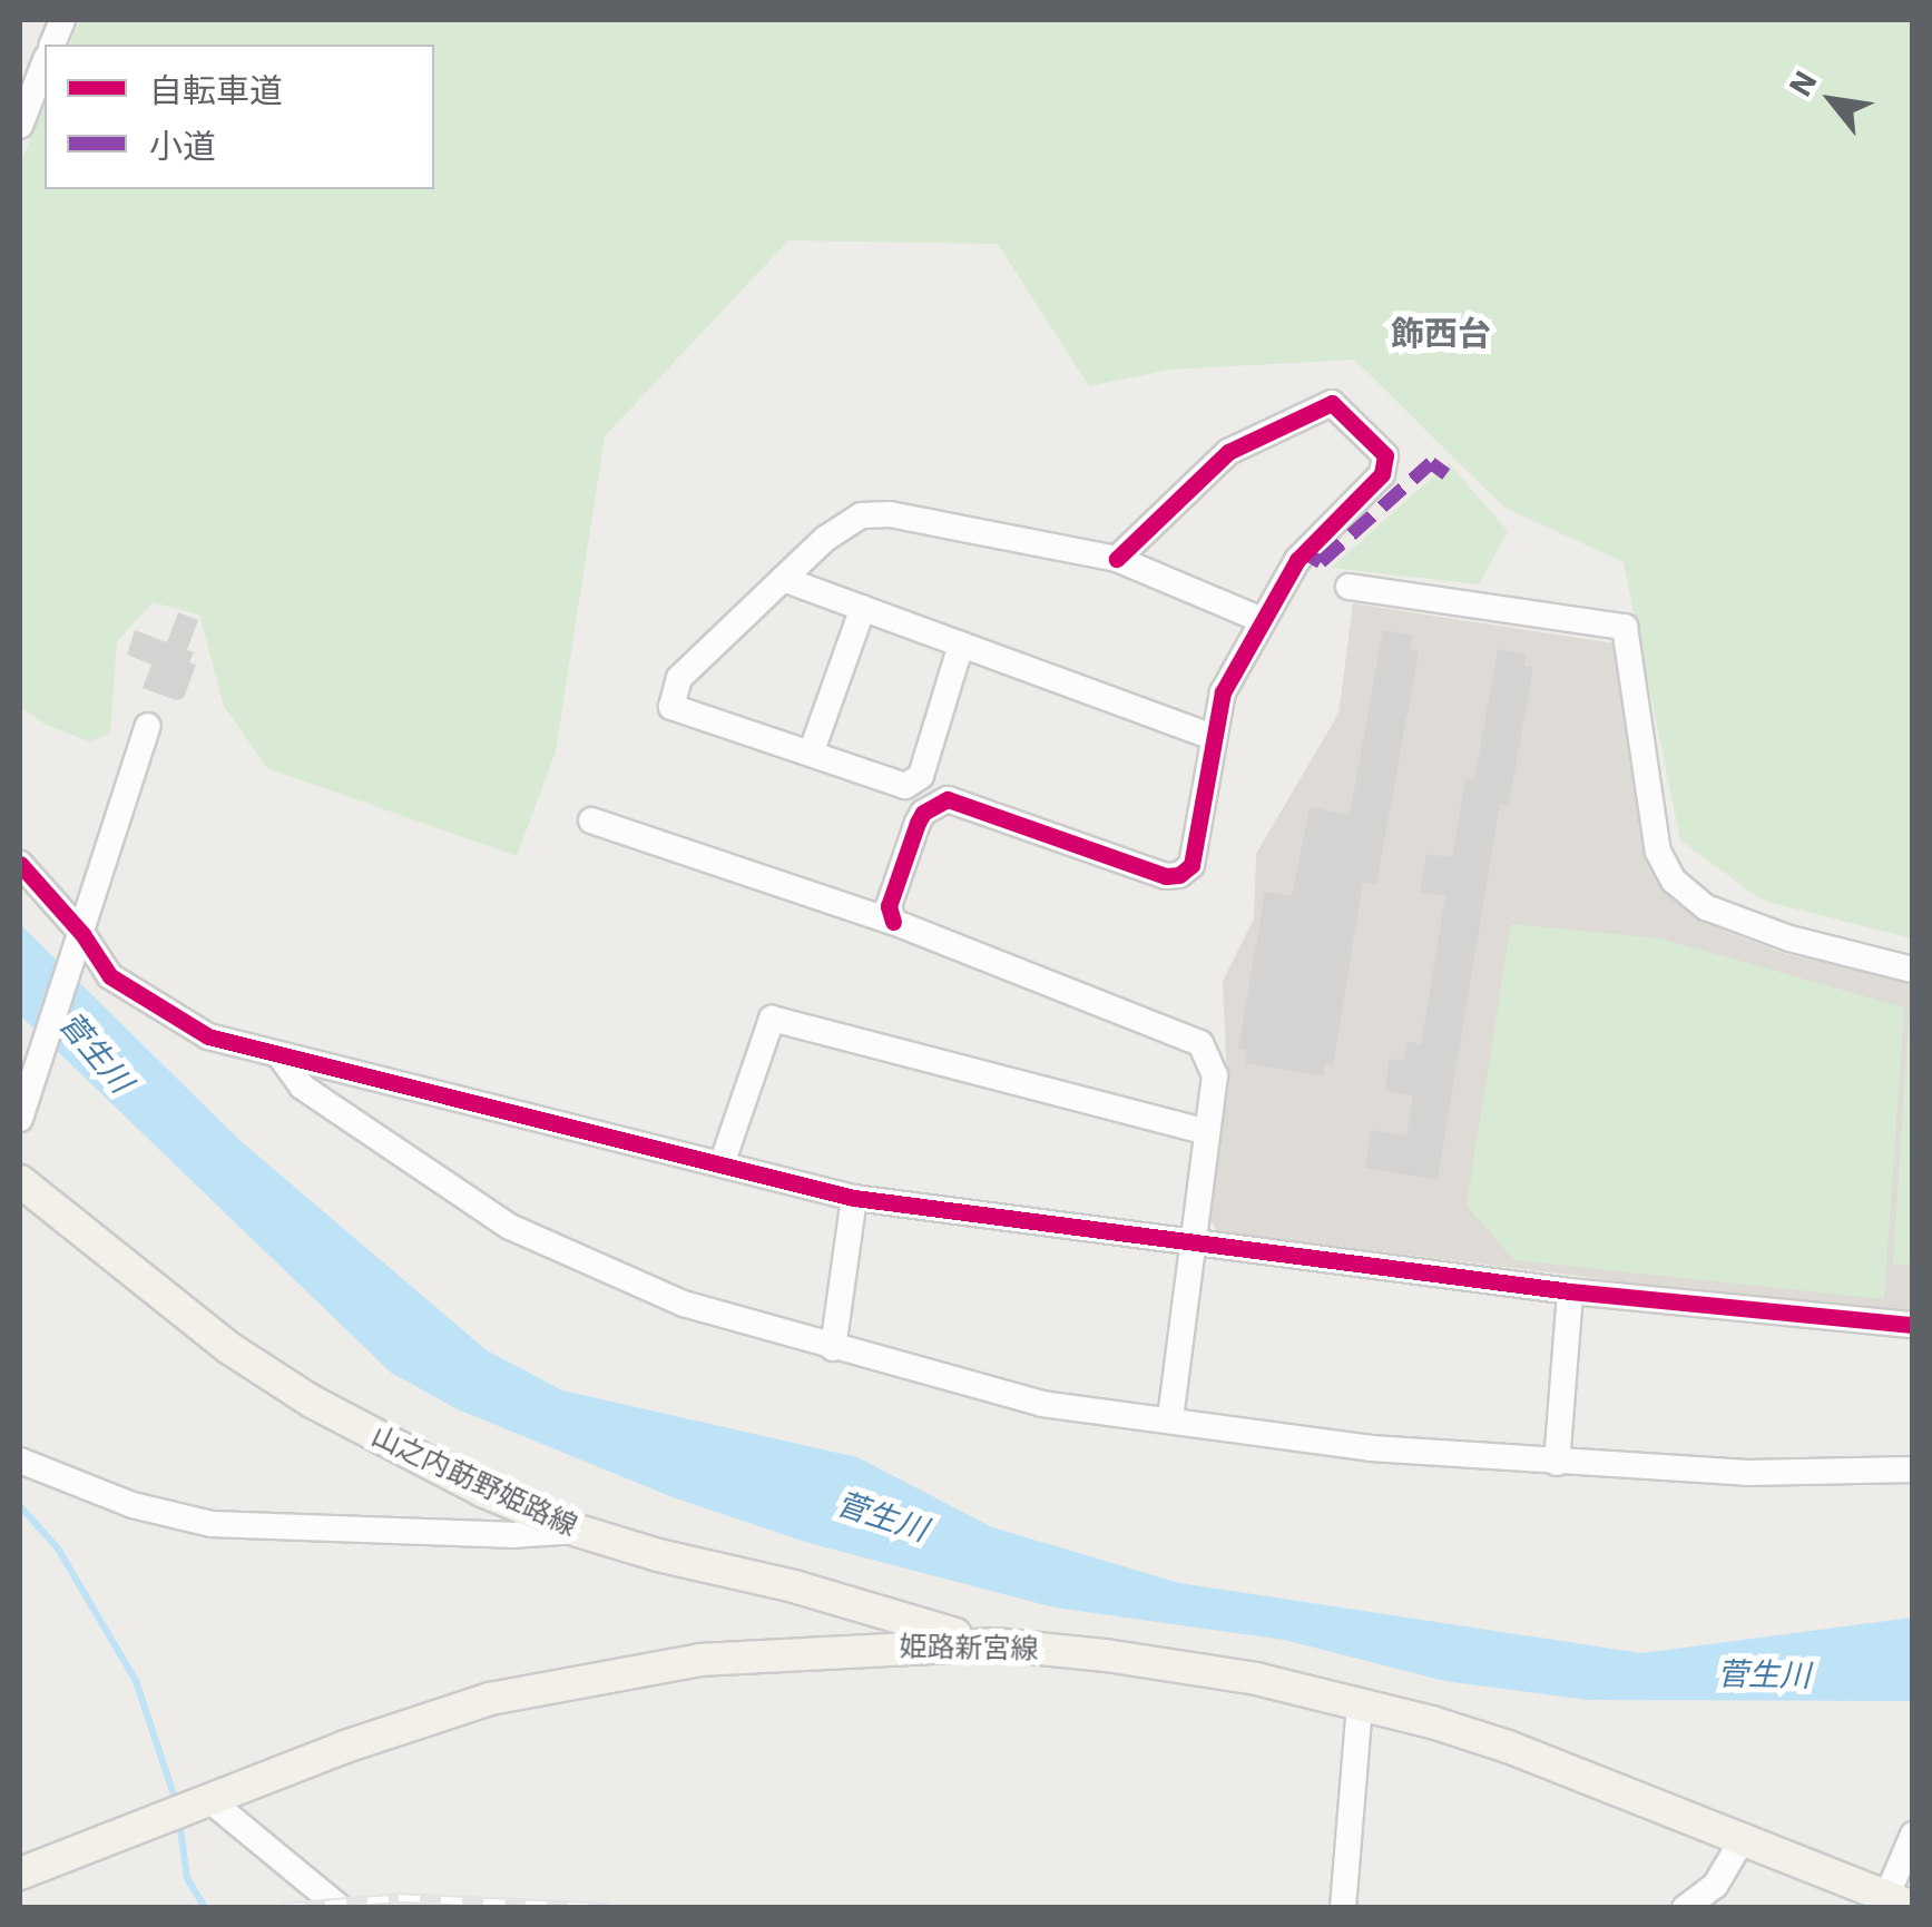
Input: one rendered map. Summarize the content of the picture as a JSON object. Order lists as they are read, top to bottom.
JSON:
{
  "streets": {
    "main road": ["山之内莇野姫路線", "姫路新宮線"]
  },
  "crossings": [
    ["山之内莇野姫路線", "姫路新宮線"]
  ],
  "districts": ["飾西台"],
  "water": ["菅生川"],
  "legend": ["自転車道", "小道"],
  "north": "top left"
}
